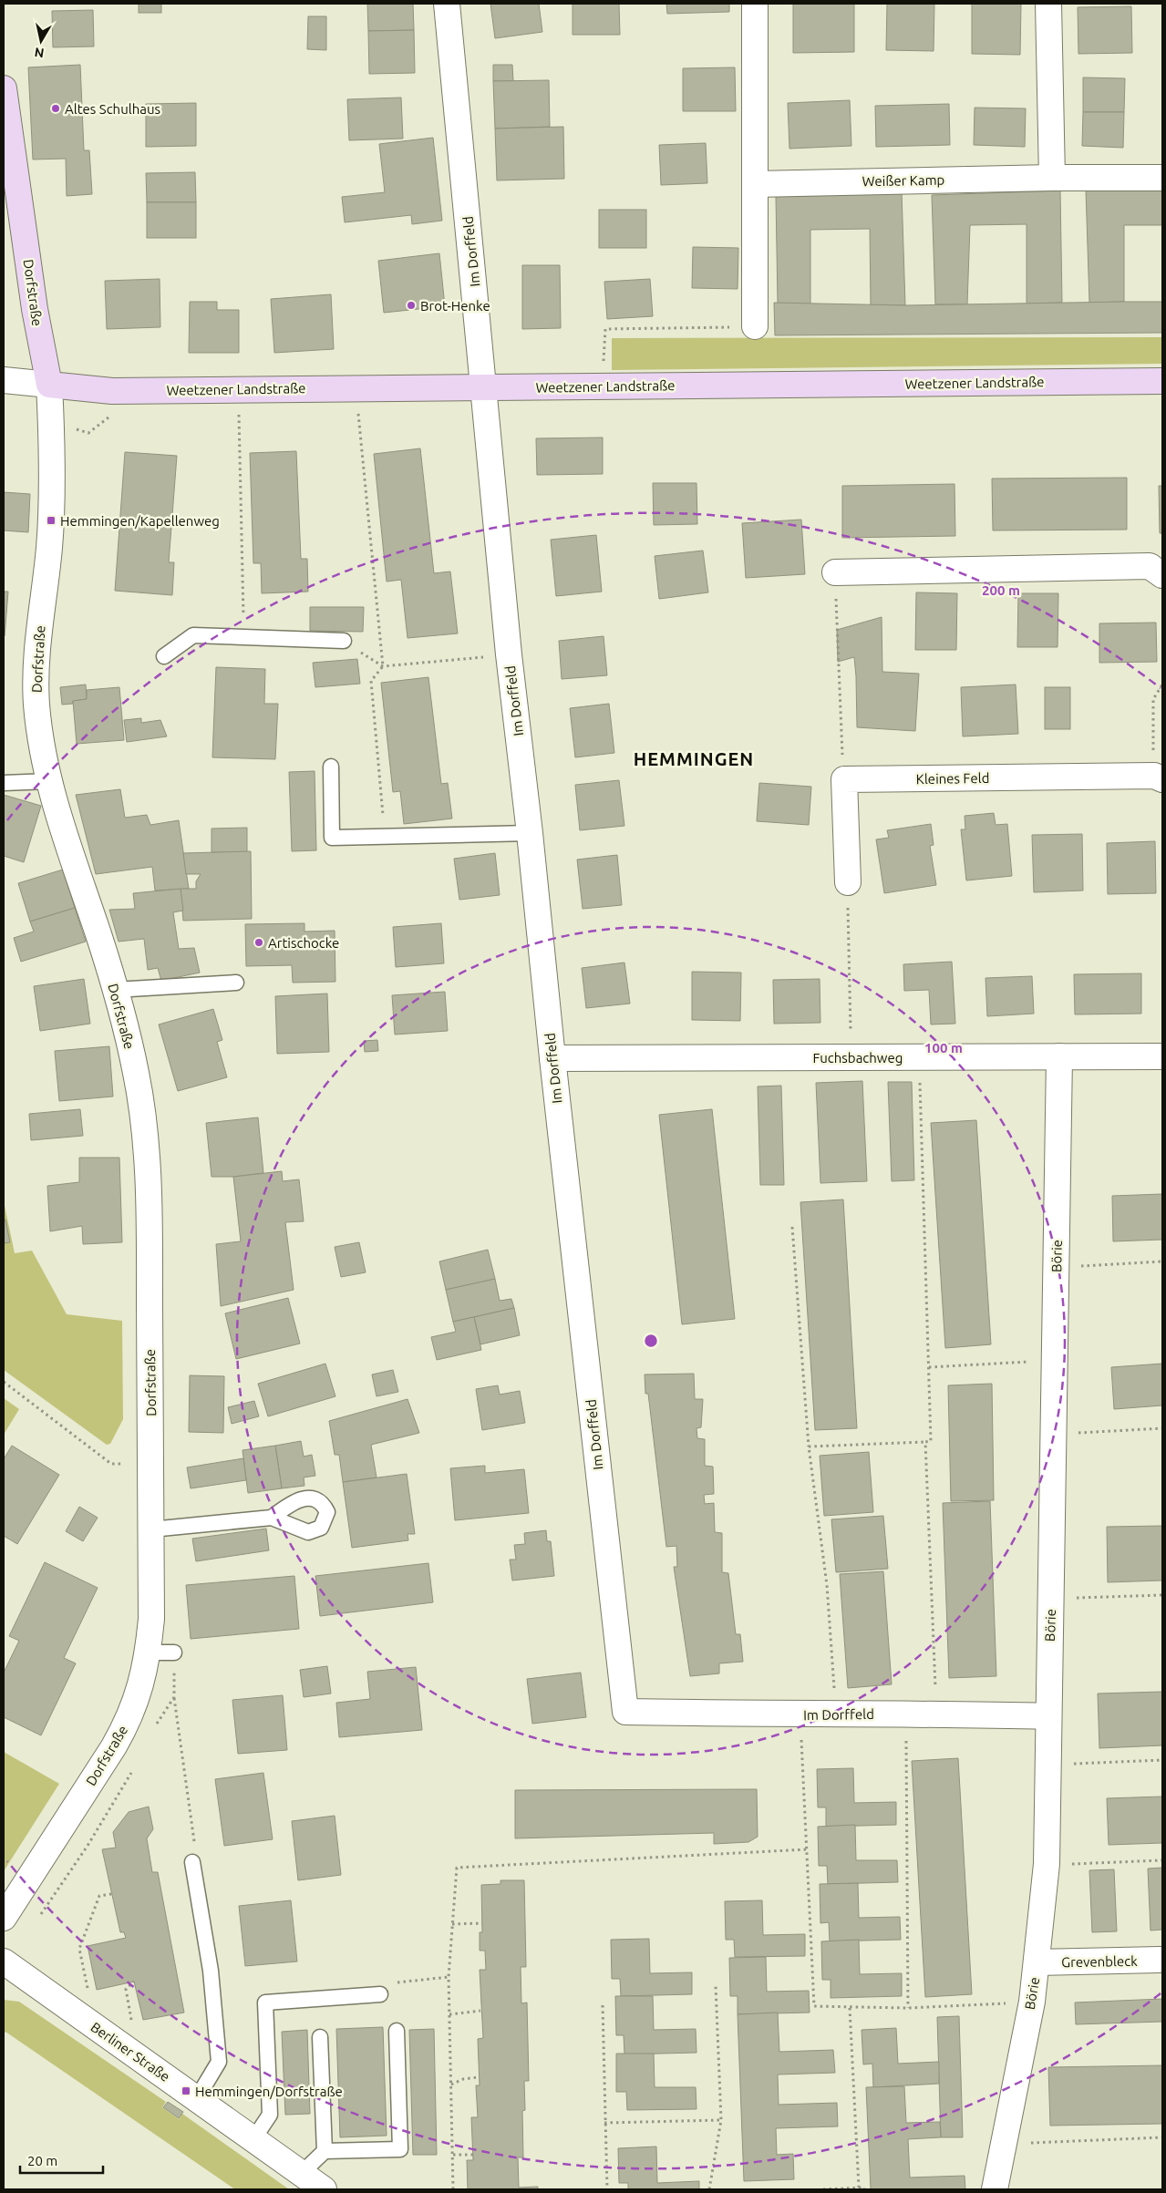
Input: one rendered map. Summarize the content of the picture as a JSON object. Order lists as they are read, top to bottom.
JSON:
{
  "streets": {
    "main road": ["Dorfstraße", "Weetzener Landstraße"],
    "street": [
      "Weißer Kamp",
      "Im Dorffeld",
      "Kleines Feld",
      "Fuchsbachweg",
      "Börie",
      "Grevenbleck",
      "Berliner Straße"
    ]
  },
  "crossings": [
    ["Im Dorffeld", "Weetzener Landstraße"],
    ["Im Dorffeld", "Fuchsbachweg"],
    ["Im Dorffeld", "Börie"],
    ["Dorfstraße", "Weetzener Landstraße"],
    ["Fuchsbachweg", "Börie"],
    ["Börie", "Grevenbleck"]
  ],
  "districts": ["HEMMINGEN"],
  "places": {
    "other": ["Altes Schulhaus", "Brot-Henke", "Artischocke"],
    "transit": ["Hemmingen/Kapellenweg", "Hemmingen/Dorfstraße"]
  },
  "scale_bar": "20 m",
  "north": "bottom",
  "rings": ["200 m", "100 m"]
}
